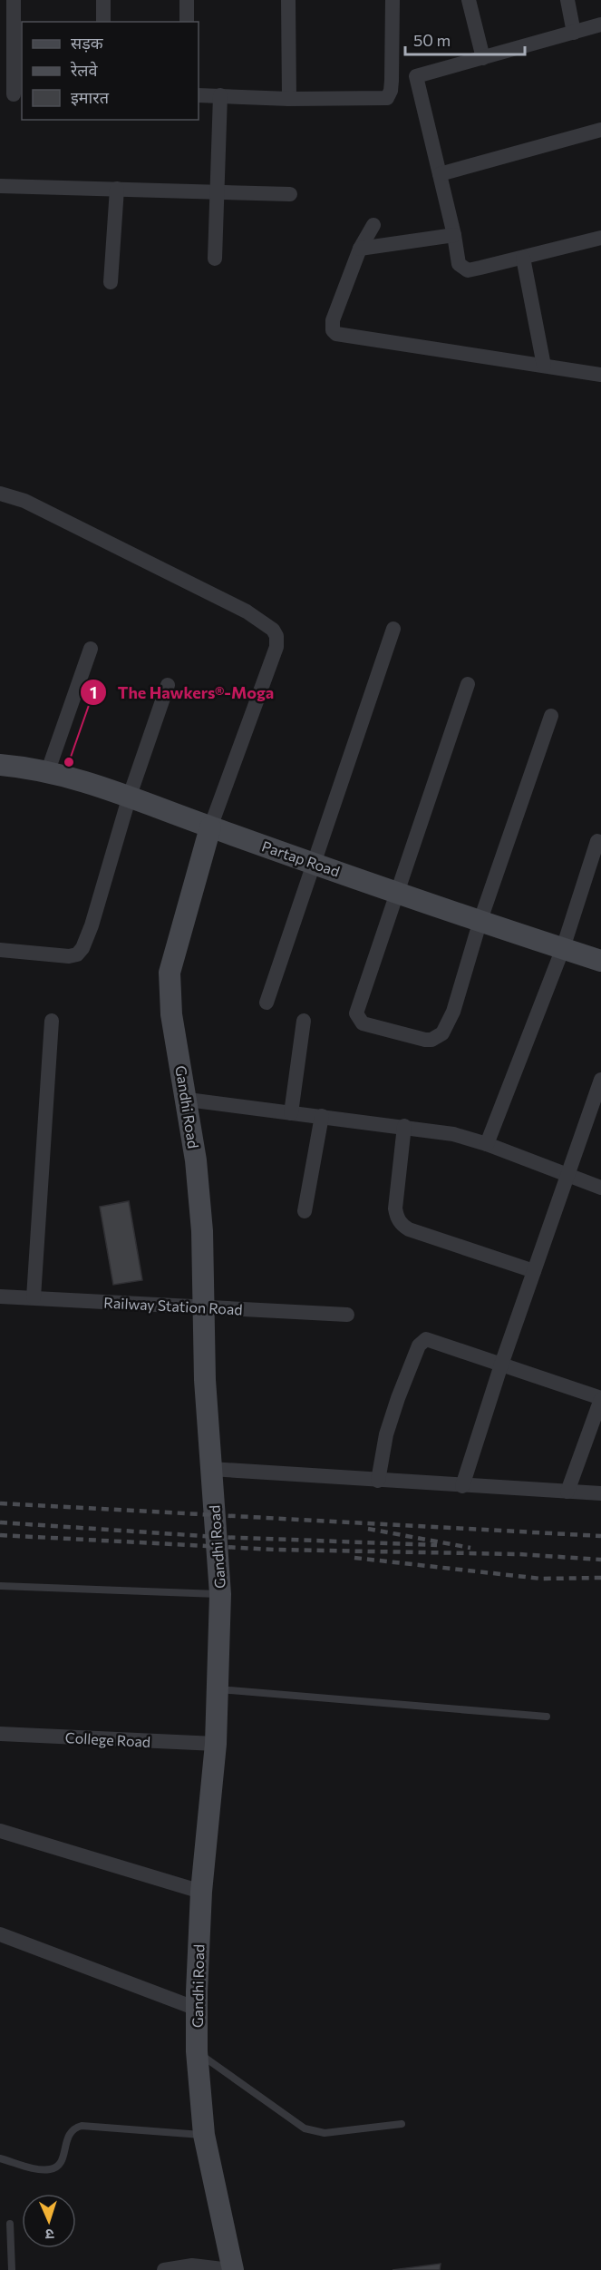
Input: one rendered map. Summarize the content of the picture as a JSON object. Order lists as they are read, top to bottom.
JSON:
{
  "streets": {
    "street": [
      "Partap Road",
      "Gandhi Road",
      "Railway Station Road",
      "College Road"
    ]
  },
  "crossings": [
    ["Partap Road", "Gandhi Road"],
    ["Gandhi Road", "Railway Station Road"],
    ["Gandhi Road", "College Road"]
  ],
  "places": ["The Hawkers®-Moga"],
  "legend": ["सड़क", "रेलवे", "इमारत"],
  "scale_bar": "50 m",
  "north": "bottom"
}
